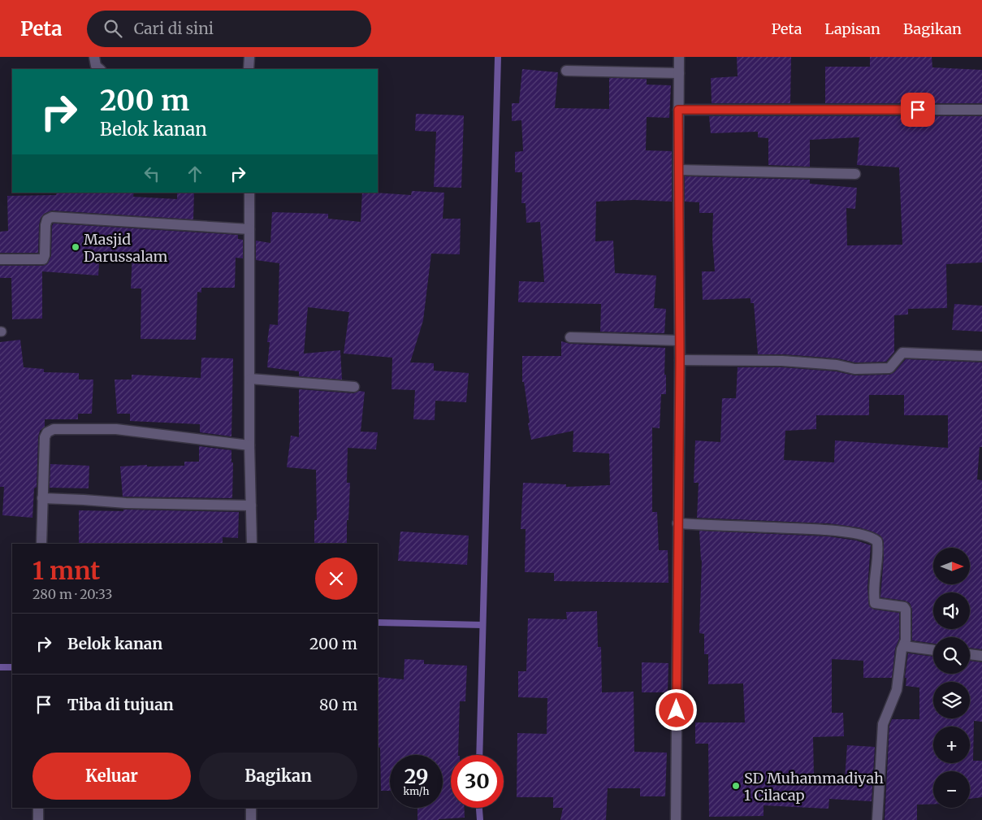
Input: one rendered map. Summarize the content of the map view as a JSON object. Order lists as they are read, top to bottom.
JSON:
{
  "places": ["Masjid Darussalam", "SD Muhammadiyah 1 Cilacap"],
  "north": "right",
  "page": {
    "header": "Peta",
    "search": "Cari di sini",
    "nav": ["Peta", "Lapisan", "Bagikan"],
    "turn": ["200 m", "Belok kanan"],
    "heading": ["1 mnt", "280 m · 20:33"],
    "map_buttons": ["+", "−"],
    "list": [
      {
        "name": "Belok kanan",
        "value": "200 m"
      },
      {
        "name": "Tiba di tujuan",
        "value": "80 m"
      }
    ],
    "buttons": ["Keluar", "Bagikan"],
    "speed": "29 km/h",
    "limit": "30"
  }
}
